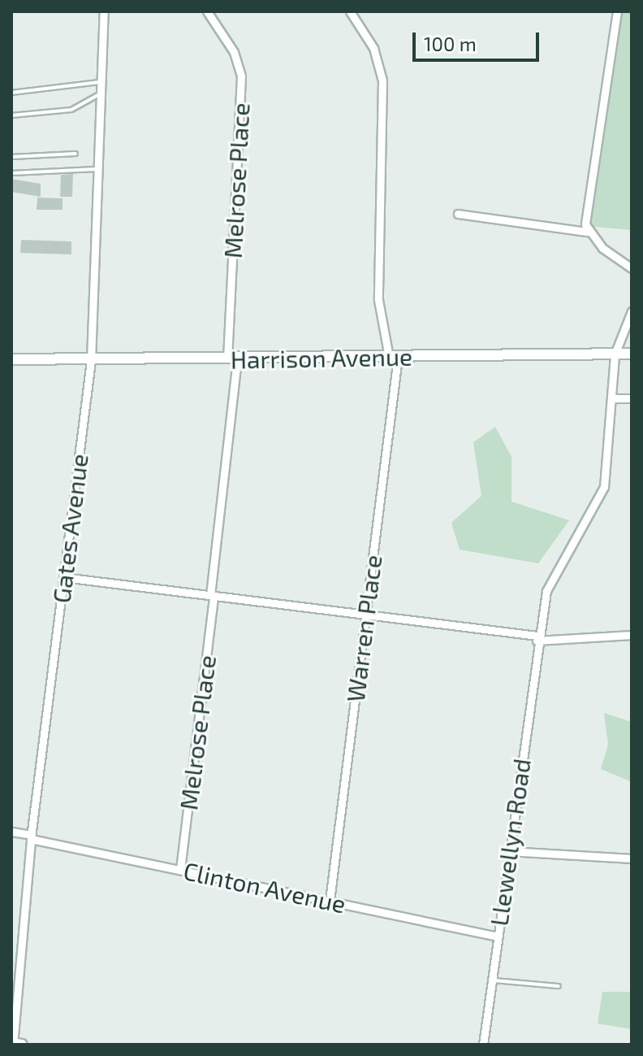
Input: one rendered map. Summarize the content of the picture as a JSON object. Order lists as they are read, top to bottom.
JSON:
{
  "streets": {
    "street": [
      "Melrose Place",
      "Harrison Avenue",
      "Gates Avenue",
      "Warren Place",
      "Llewellyn Road",
      "Clinton Avenue"
    ]
  },
  "crossings": [
    ["Melrose Place", "Harrison Avenue"],
    ["Melrose Place", "Clinton Avenue"],
    ["Harrison Avenue", "Gates Avenue"],
    ["Harrison Avenue", "Warren Place"],
    ["Harrison Avenue", "Llewellyn Road"],
    ["Gates Avenue", "Clinton Avenue"],
    ["Warren Place", "Clinton Avenue"],
    ["Llewellyn Road", "Clinton Avenue"]
  ],
  "scale_bar": "100 m"
}
